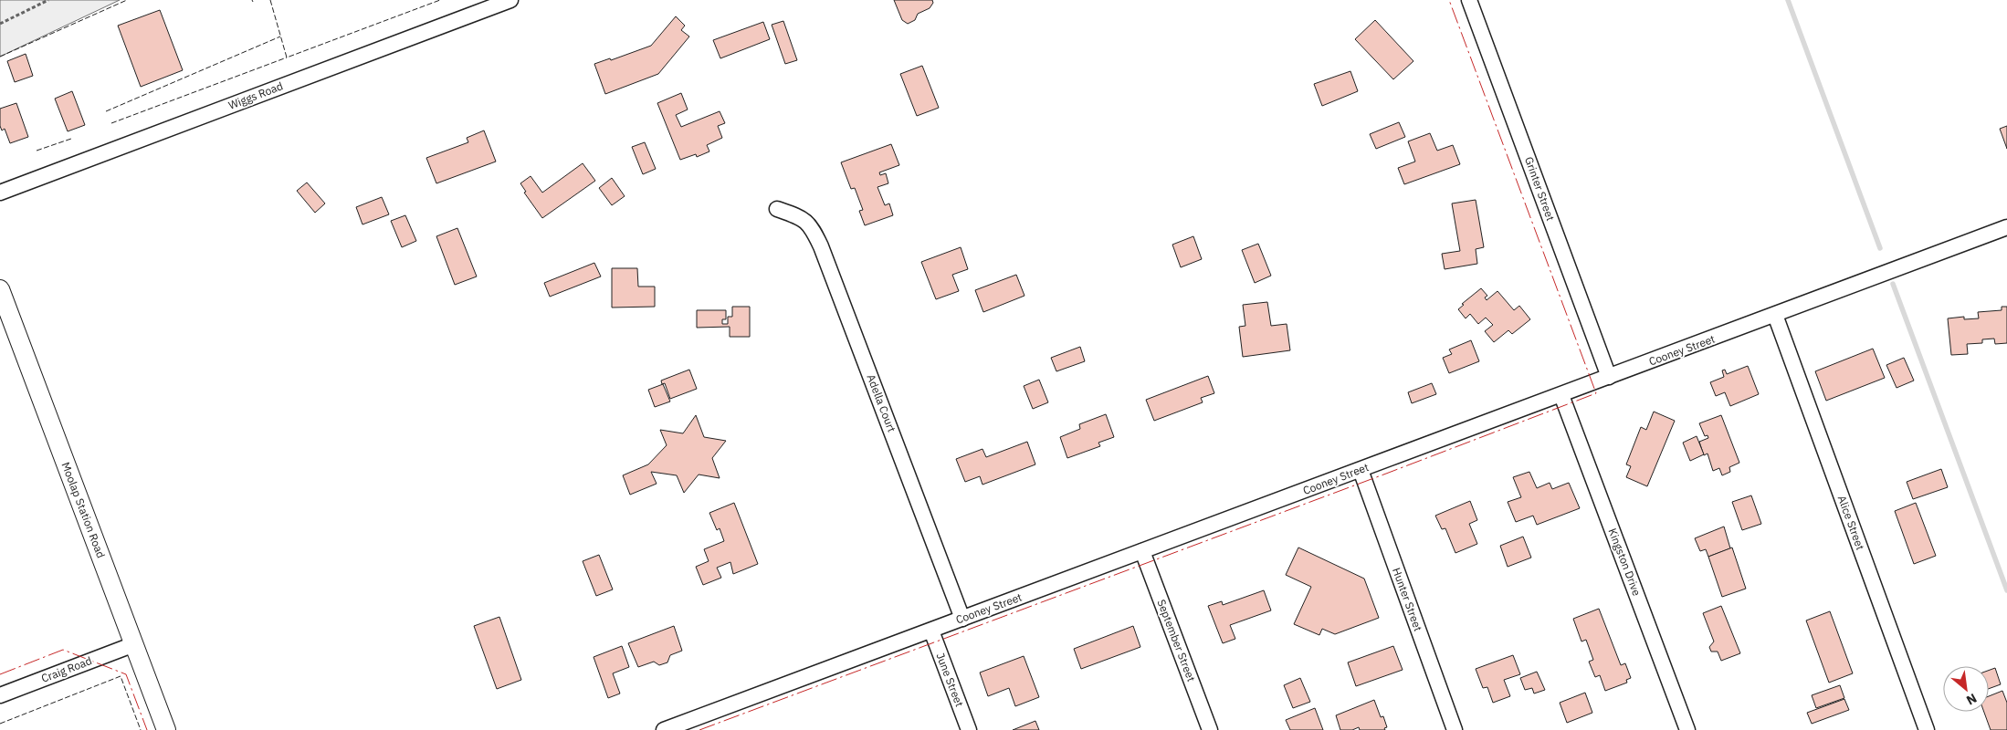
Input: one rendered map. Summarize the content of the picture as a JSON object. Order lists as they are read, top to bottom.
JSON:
{
  "streets": {
    "street": [
      "Wiggs Road",
      "Grinter Street",
      "Cooney Street",
      "Adella Court",
      "Moolap Station Road",
      "Alice Street",
      "Kingston Drive",
      "Hunter Street",
      "September Street",
      "Craig Road",
      "June Street"
    ]
  },
  "crossings": [
    ["Grinter Street", "Cooney Street"],
    ["Cooney Street", "Adella Court"],
    ["Cooney Street", "Alice Street"],
    ["Cooney Street", "Kingston Drive"],
    ["Cooney Street", "Hunter Street"],
    ["Cooney Street", "September Street"],
    ["Cooney Street", "June Street"],
    ["Moolap Station Road", "Craig Road"]
  ],
  "north": "bottom right"
}
